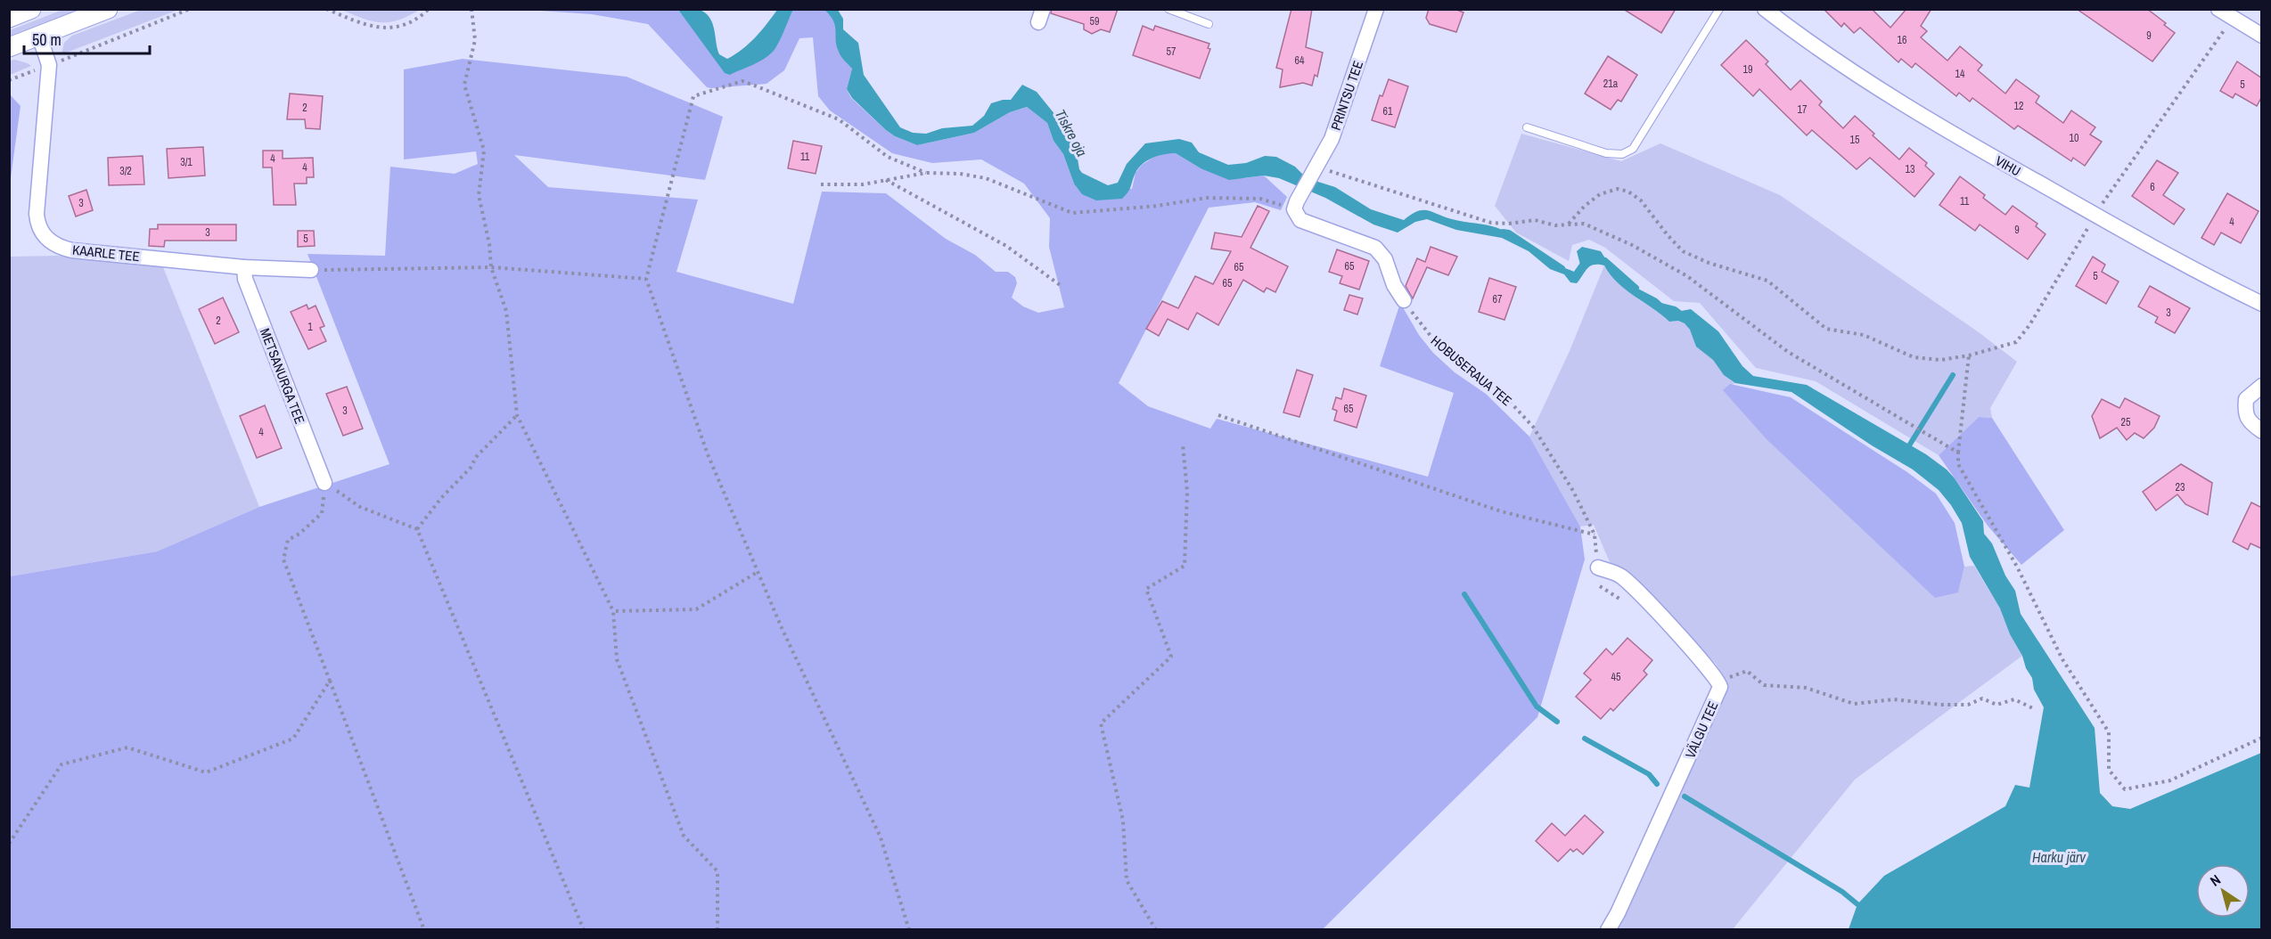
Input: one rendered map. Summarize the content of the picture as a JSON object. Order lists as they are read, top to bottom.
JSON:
{
  "streets": {
    "street": [
      "PRINTSU TEE",
      "VIHU",
      "KAARLE TEE",
      "METSANURGA TEE",
      "VÄLGU TEE"
    ],
    "path": ["HOBUSERAUA TEE"]
  },
  "crossings": [
    ["KAARLE TEE", "METSANURGA TEE"]
  ],
  "water": ["Tiskre oja", "Harku järv"],
  "house_numbers": [
    "59",
    "9",
    "16",
    "57",
    "64",
    "19",
    "14",
    "21a",
    "5",
    "12",
    "2",
    "17",
    "61",
    "10",
    "15",
    "11",
    "4",
    "3/1",
    "4",
    "13",
    "3/2",
    "6",
    "11",
    "3",
    "4",
    "9",
    "3",
    "5",
    "65",
    "65",
    "5",
    "65",
    "67",
    "3",
    "2",
    "1",
    "65",
    "3",
    "25",
    "4",
    "23",
    "45"
  ],
  "scale_bar": "50 m",
  "north": "top left"
}
